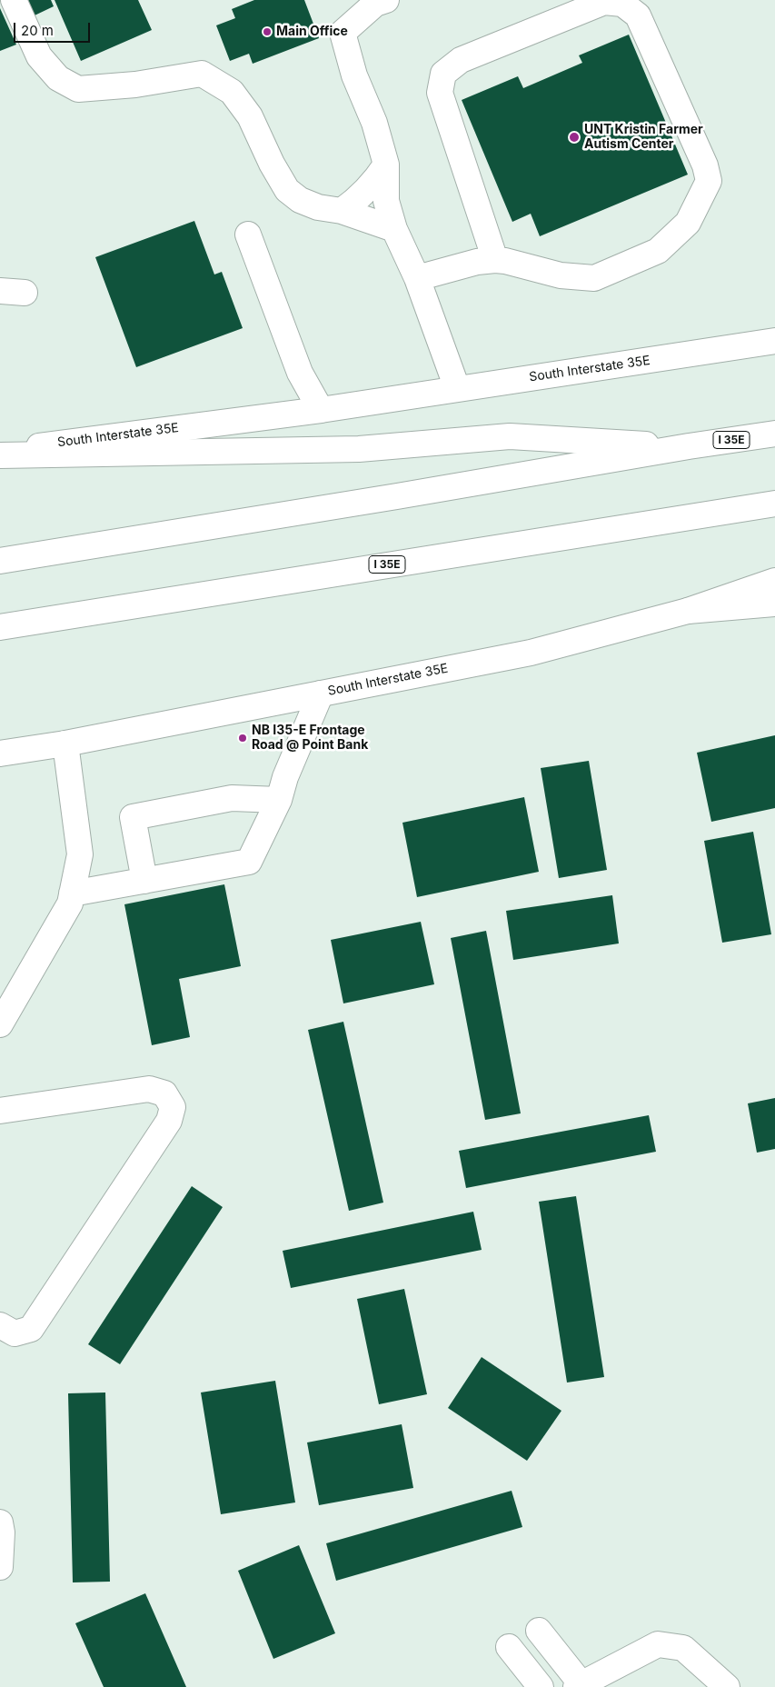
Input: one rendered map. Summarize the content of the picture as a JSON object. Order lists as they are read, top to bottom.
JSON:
{
  "streets": {
    "main road": ["South Interstate 35E", "I 35E"]
  },
  "places": ["Main Office", "UNT Kristin Farmer Autism Center", "NB I35-E Frontage Road @ Point Bank"],
  "scale_bar": "20 m"
}
